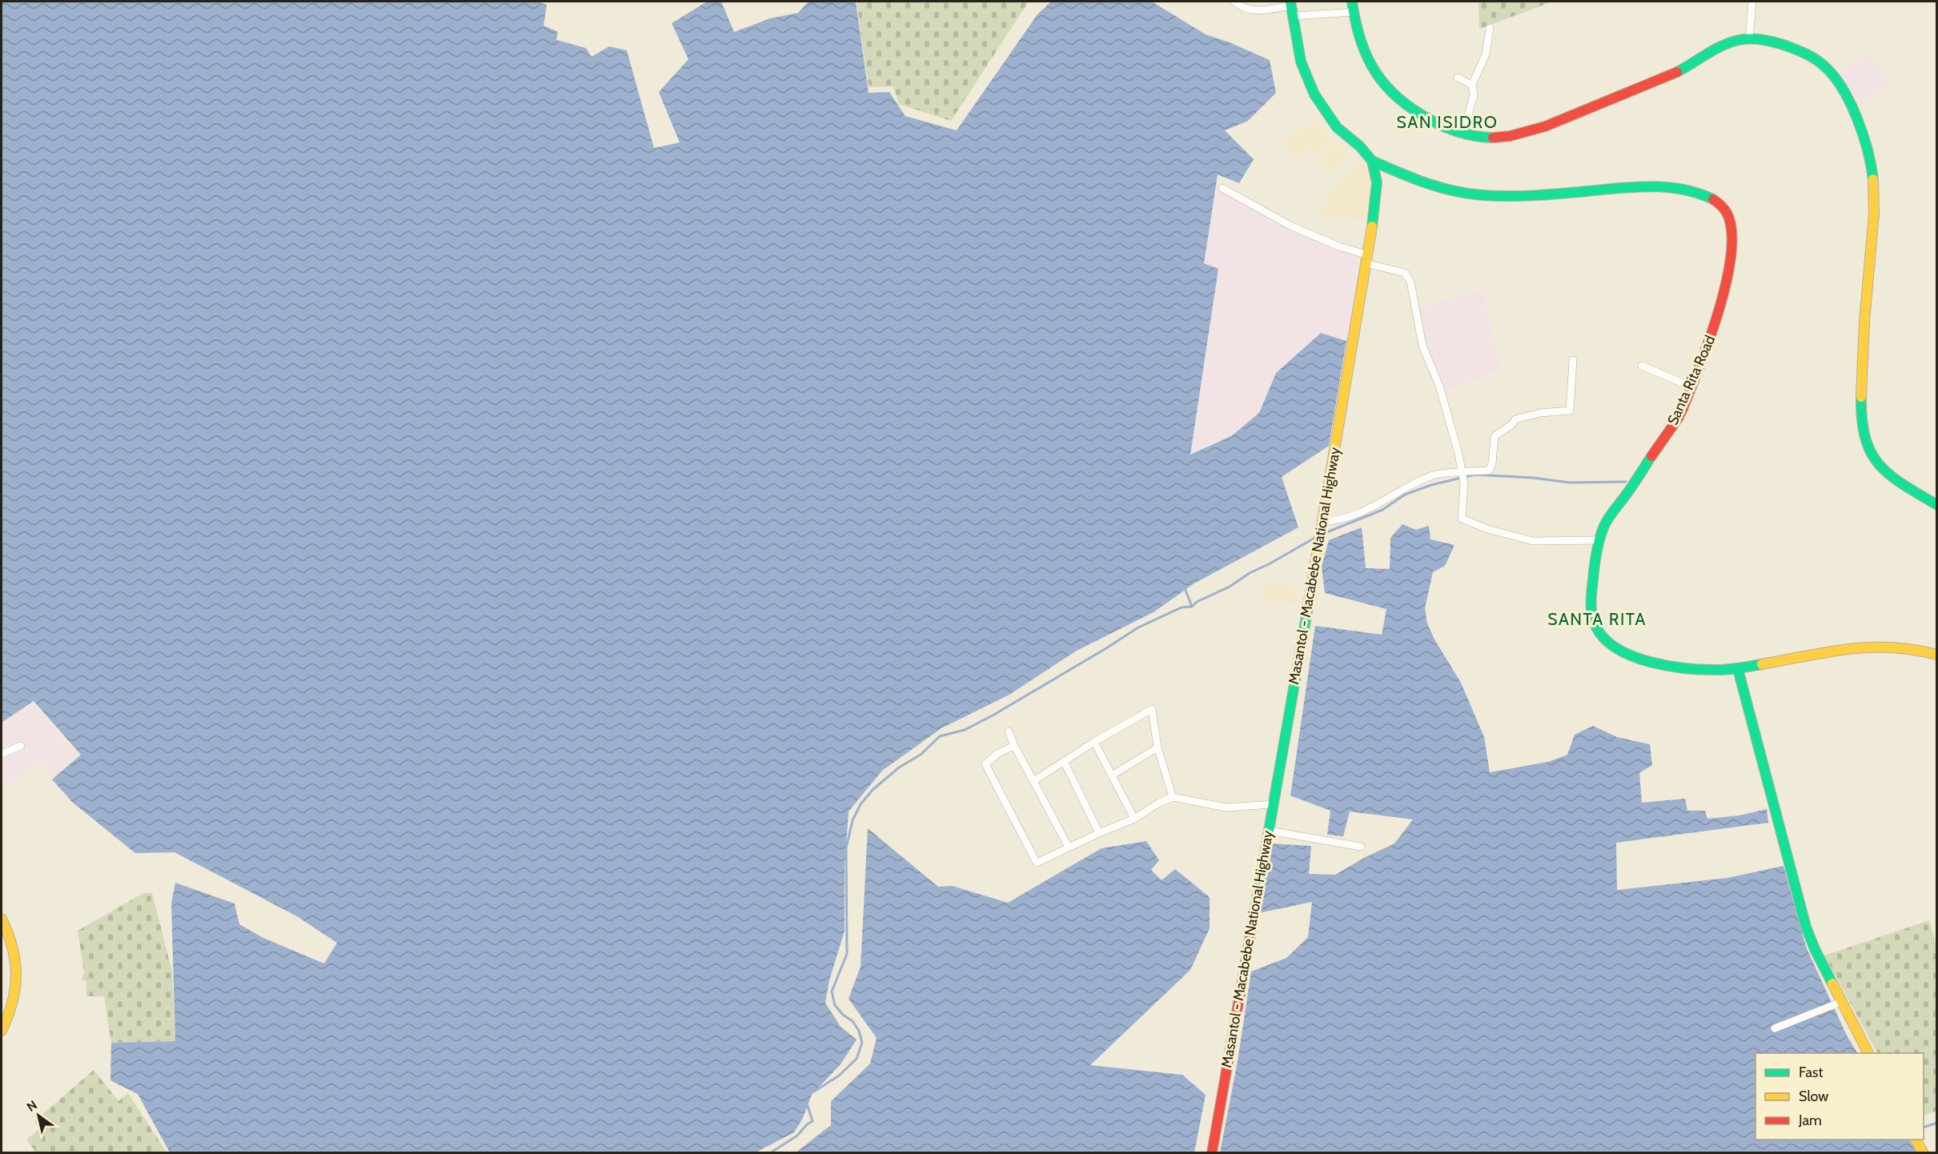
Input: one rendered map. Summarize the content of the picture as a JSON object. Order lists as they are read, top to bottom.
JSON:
{
  "streets": {
    "street": ["Santa Rita Road", "Masantol - Macabebe National Highway"]
  },
  "crossings": [
    ["Santa Rita Road", "Masantol - Macabebe National Highway"]
  ],
  "districts": ["SAN ISIDRO", "SANTA RITA"],
  "legend": ["Fast", "Slow", "Jam"],
  "north": "top left"
}
